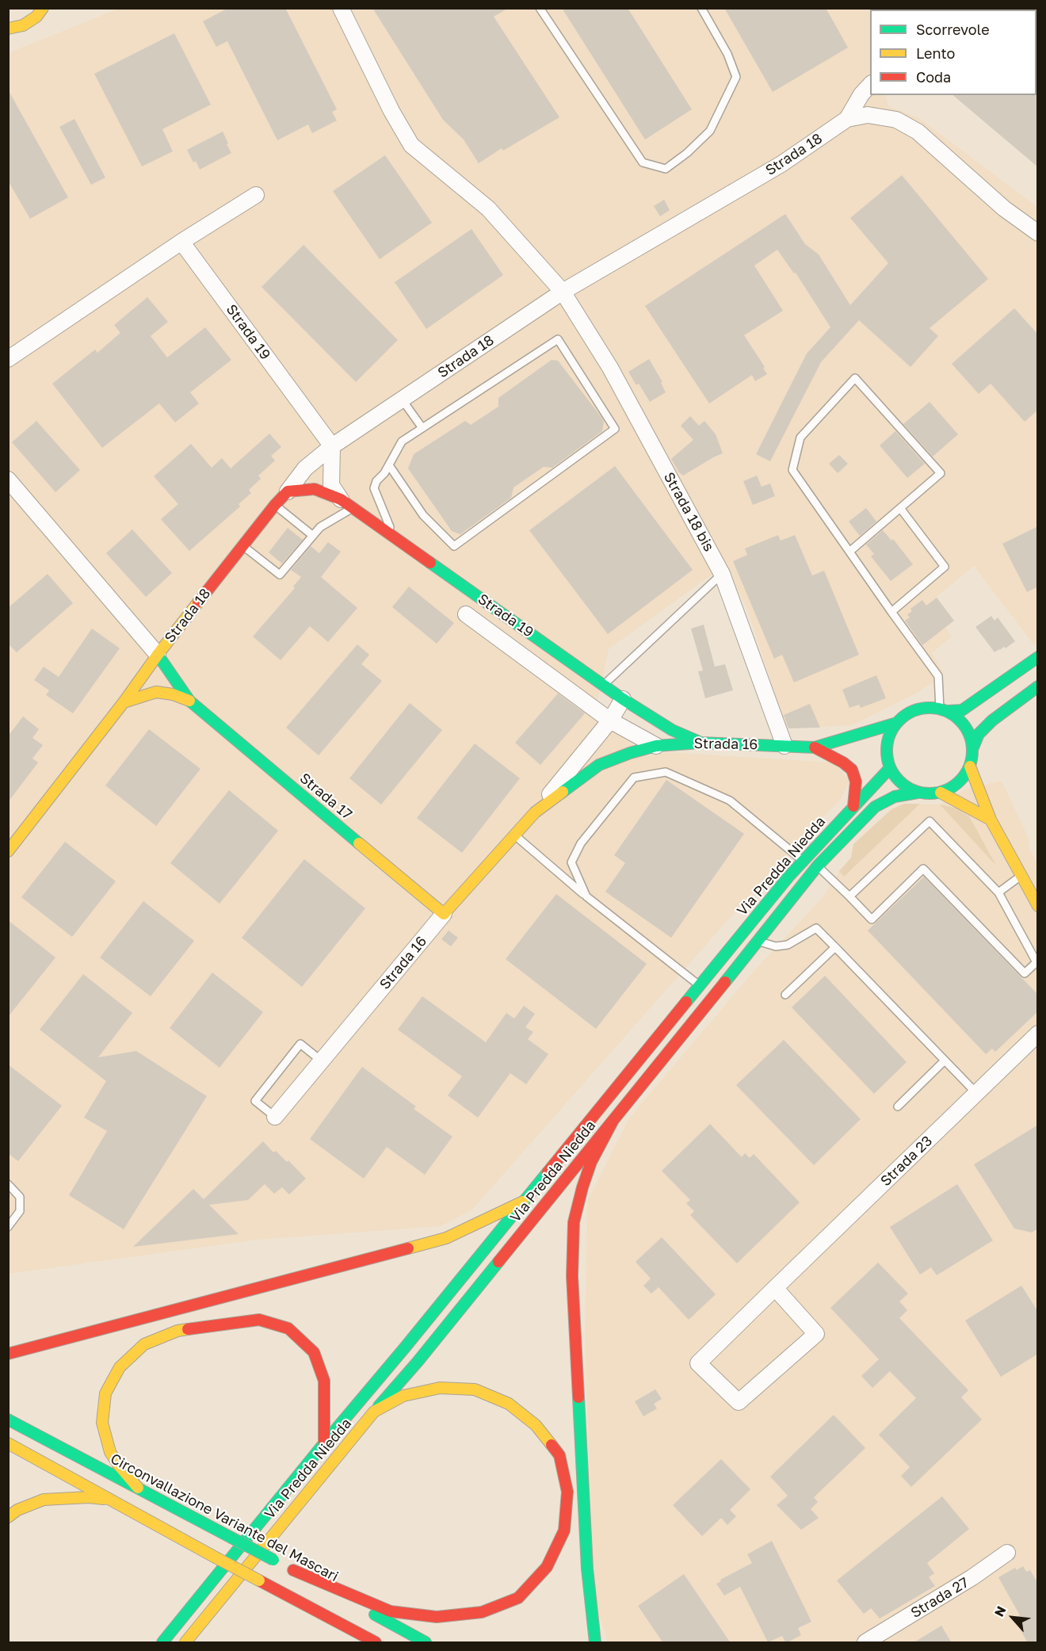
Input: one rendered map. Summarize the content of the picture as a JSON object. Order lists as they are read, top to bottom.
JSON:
{
  "streets": {
    "main road": [
      "Strada 18",
      "Strada 19",
      "Strada 16",
      "Strada 17",
      "Via Predda Niedda",
      "Circonvallazione Variante del Mascari"
    ],
    "street": ["Strada 18 bis", "Strada 23", "Strada 27"]
  },
  "crossings": [
    ["Strada 18", "Strada 19"],
    ["Strada 18", "Strada 18 bis"],
    ["Strada 18", "Strada 17"],
    ["Strada 19", "Strada 16"],
    ["Strada 18 bis", "Strada 16"],
    ["Strada 16", "Strada 17"],
    ["Strada 16", "Via Predda Niedda"]
  ],
  "legend": ["Scorrevole", "Lento", "Coda"],
  "north": "top left"
}
